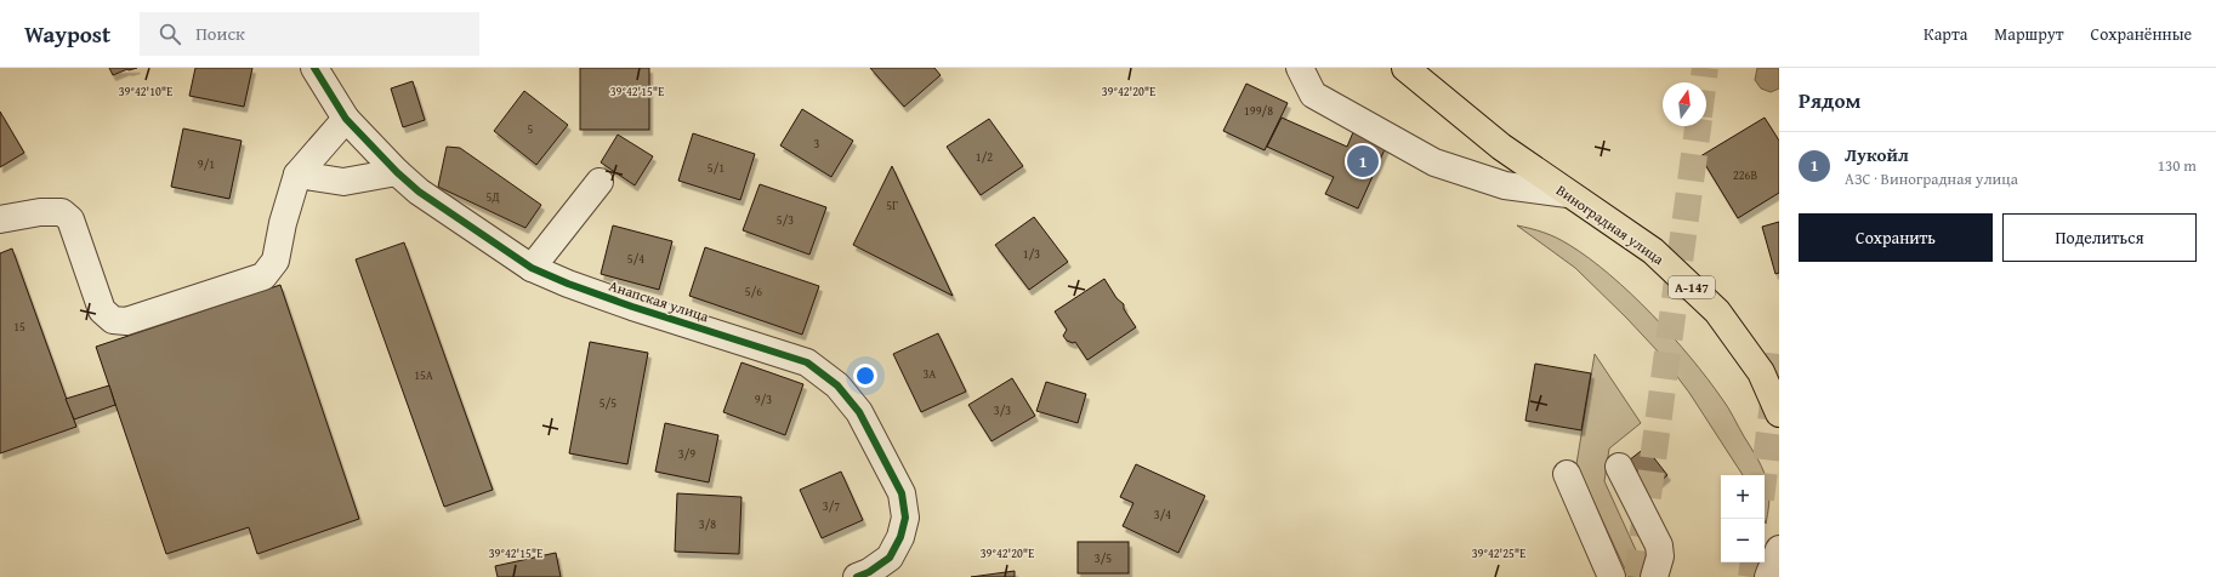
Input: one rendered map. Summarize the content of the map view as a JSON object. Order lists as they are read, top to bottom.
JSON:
{
  "streets": {
    "main road": ["Виноградная улица", "А-147"],
    "street": ["Анапская улица"]
  },
  "house_numbers": [
    "199/8",
    "5",
    "3",
    "1/2",
    "9/1",
    "5/1",
    "226В",
    "5Д",
    "5Г",
    "5/3",
    "1/3",
    "5/4",
    "5/6",
    "15",
    "3А",
    "15А",
    "9/3",
    "5/5",
    "3/3",
    "3/9",
    "3/7",
    "3/4",
    "3/8",
    "3/5"
  ],
  "north": "top",
  "page": {
    "header": "Waypost",
    "search": "Поиск",
    "nav": ["Карта", "Маршрут", "Сохранённые"],
    "heading": "Рядом",
    "list": [
      {
        "mark": "1",
        "name": "Лукойл",
        "note": "АЗС · Виноградная улица",
        "value": "130 m"
      }
    ],
    "pins": "1",
    "buttons": ["Сохранить", "Поделиться"],
    "map_buttons": ["+", "−"]
  },
  "coordinates": [
    "39°42'20\"E",
    "39°42'10\"E",
    "39°42'15\"E",
    "39°42'25\"E"
  ]
}
